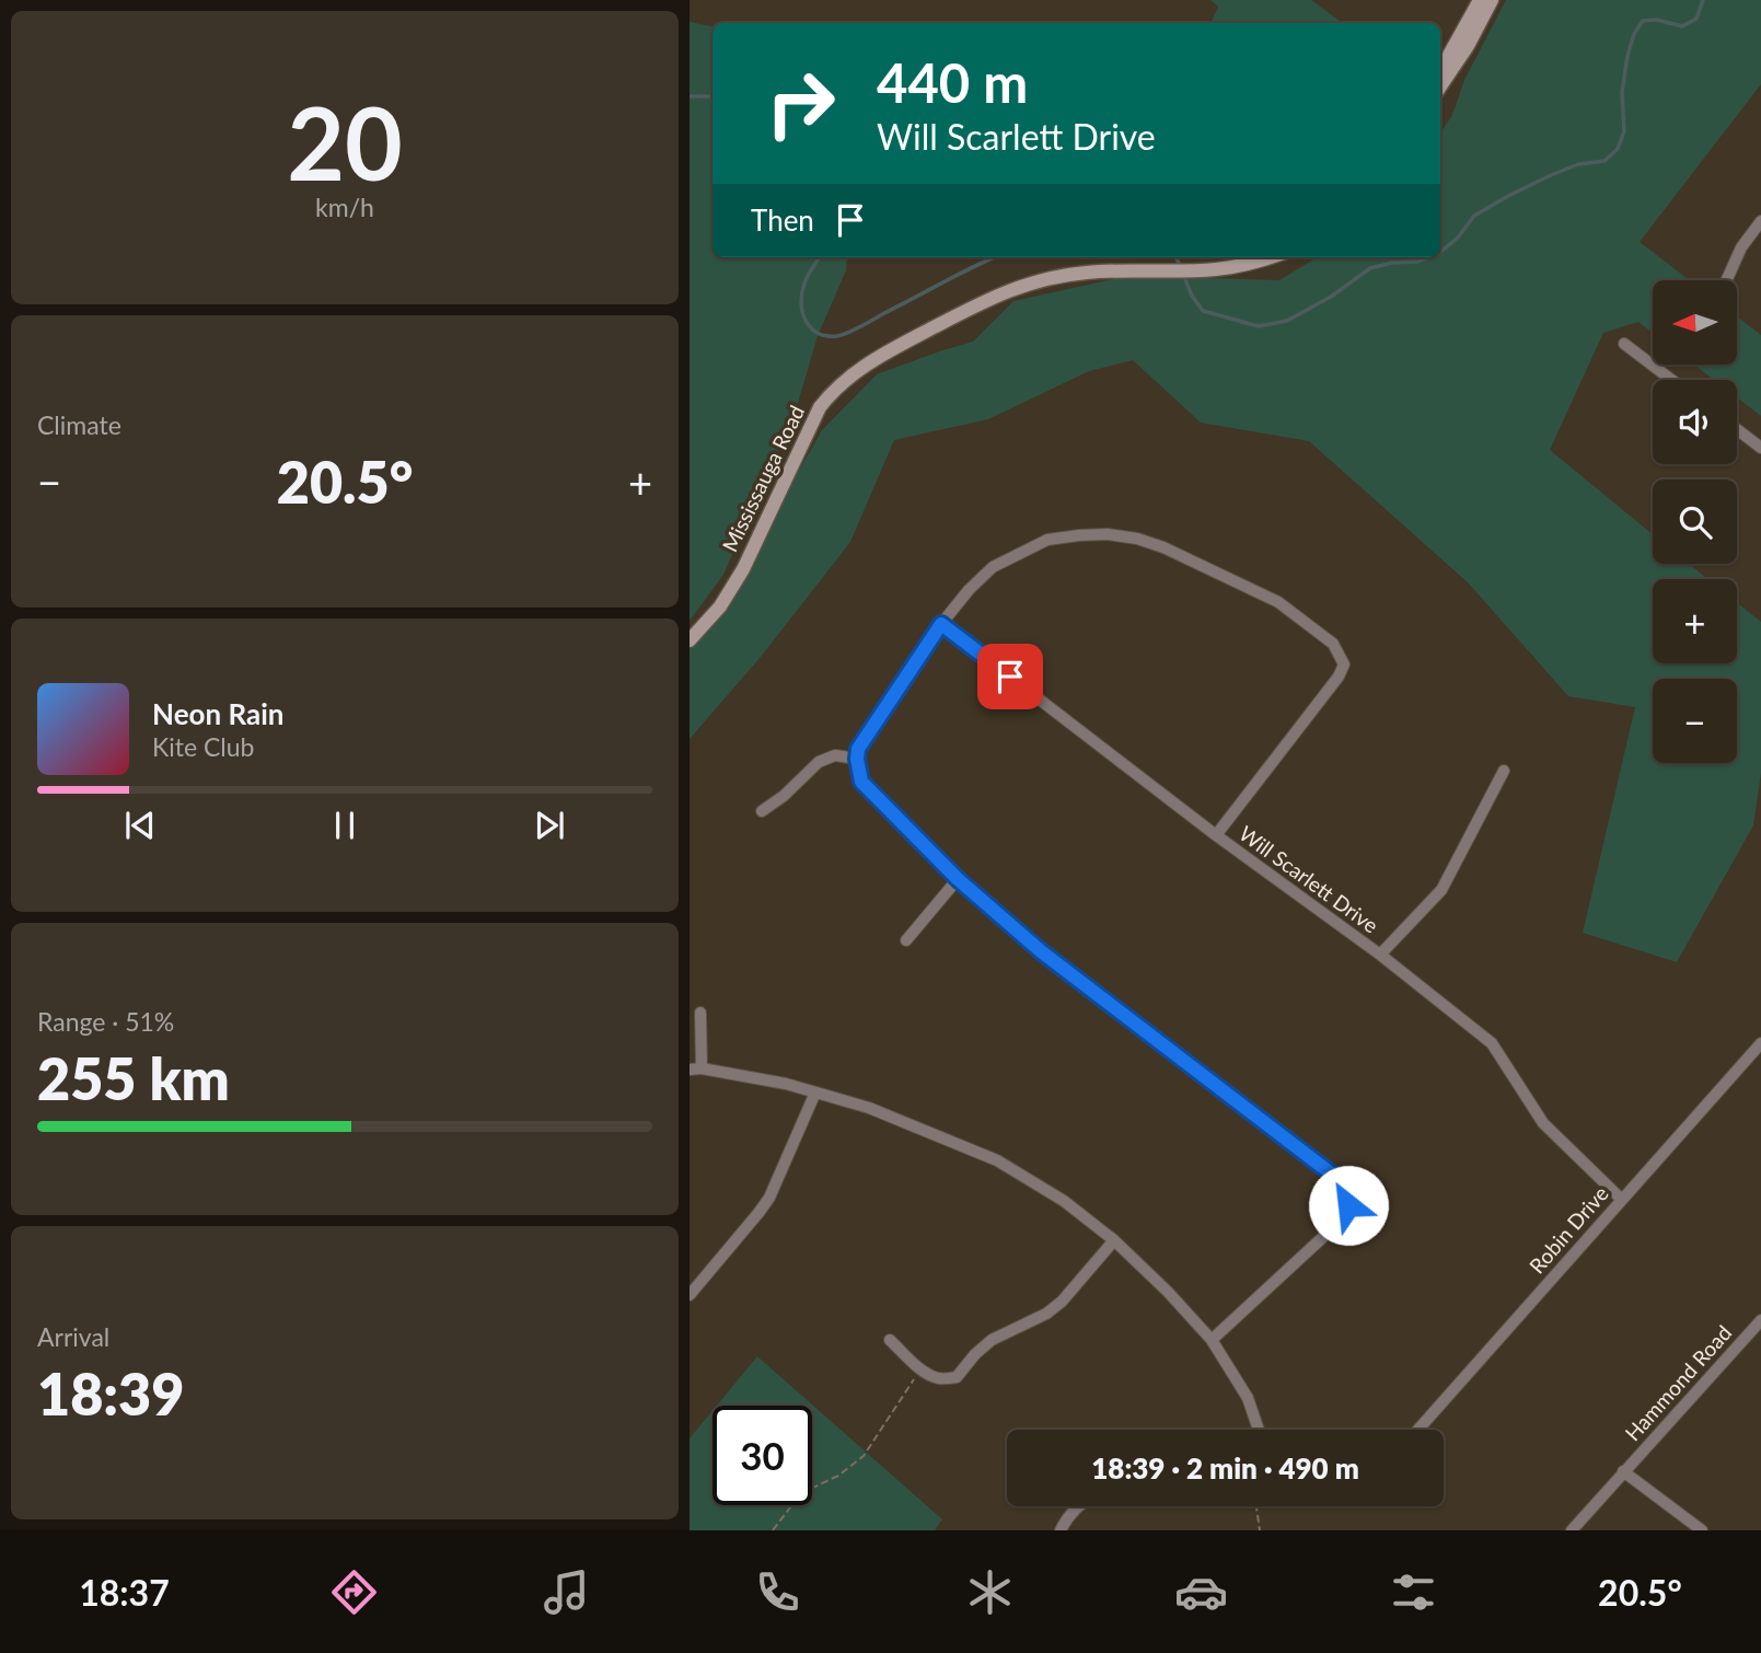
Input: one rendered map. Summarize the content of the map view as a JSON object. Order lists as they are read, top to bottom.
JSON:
{
  "streets": {
    "main road": ["Mississauga Road"],
    "street": ["Will Scarlett Drive", "Robin Drive", "Hammond Road"]
  },
  "crossings": [
    ["Will Scarlett Drive", "Robin Drive"]
  ],
  "north": "left",
  "page": {
    "tile": [
      ["20", "km/h"],
      "Climate",
      ["Range · 51%", "255 km"],
      ["Arrival", "18:39"]
    ],
    "turn": ["440 m", "Will Scarlett Drive"],
    "then": "Then",
    "map_buttons": ["+", "−"],
    "heat": ["−", "20.5°", "+"],
    "song": ["Neon Rain", "Kite Club"],
    "limit": "30",
    "trip": "18:39 · 2 min · 490 m",
    "tabs": ["18:37", "20.5°"]
  }
}
